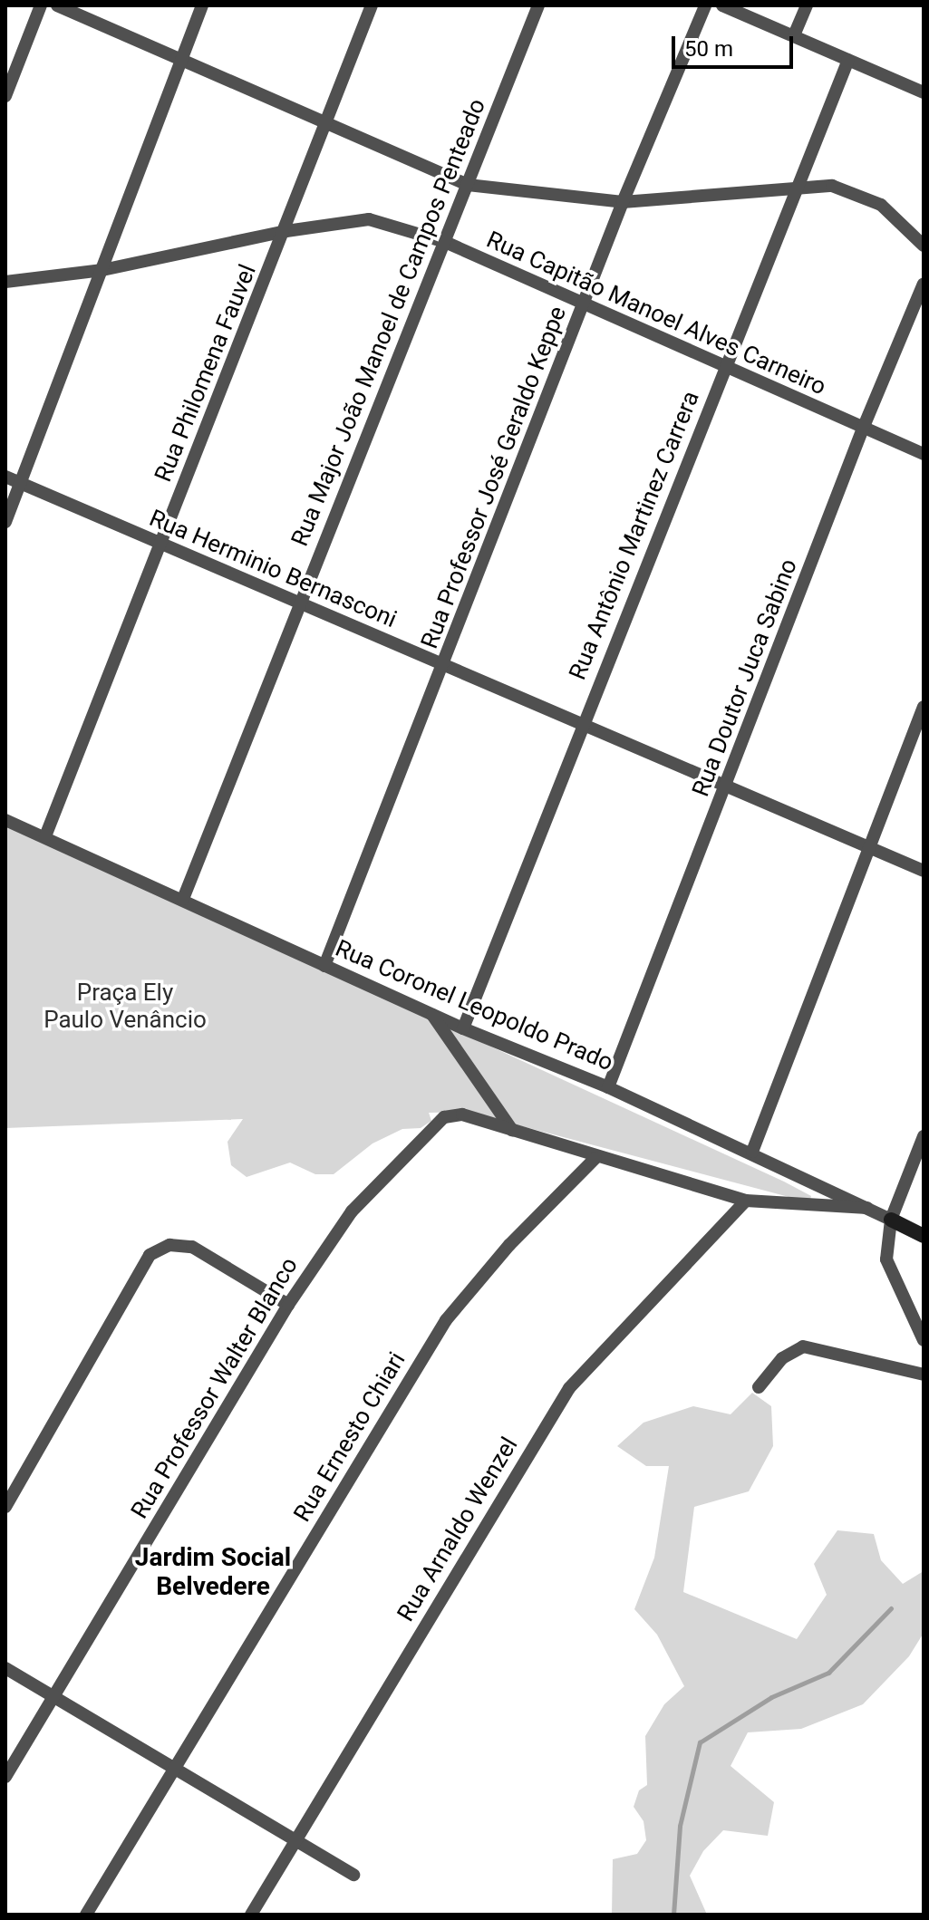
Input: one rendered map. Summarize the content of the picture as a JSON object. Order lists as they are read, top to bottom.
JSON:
{
  "streets": {
    "street": [
      "Rua Capitão Manoel Alves Carneiro",
      "Rua Major João Manoel de Campos Penteado",
      "Rua Philomena Fauvel",
      "Rua Professor José Geraldo Keppe",
      "Rua Antônio Martinez Carrera",
      "Rua Herminio Bernasconi",
      "Rua Doutor Juca Sabino",
      "Rua Coronel Leopoldo Prado",
      "Rua Professor Walter Blanco",
      "Rua Ernesto Chiari",
      "Rua Arnaldo Wenzel"
    ]
  },
  "crossings": [
    ["Rua Capitão Manoel Alves Carneiro", "Rua Major João Manoel de Campos Penteado"],
    ["Rua Capitão Manoel Alves Carneiro", "Rua Philomena Fauvel"],
    ["Rua Capitão Manoel Alves Carneiro", "Rua Professor José Geraldo Keppe"],
    ["Rua Capitão Manoel Alves Carneiro", "Rua Antônio Martinez Carrera"],
    ["Rua Capitão Manoel Alves Carneiro", "Rua Doutor Juca Sabino"],
    ["Rua Major João Manoel de Campos Penteado", "Rua Herminio Bernasconi"],
    ["Rua Major João Manoel de Campos Penteado", "Rua Coronel Leopoldo Prado"],
    ["Rua Philomena Fauvel", "Rua Herminio Bernasconi"],
    ["Rua Philomena Fauvel", "Rua Coronel Leopoldo Prado"],
    ["Rua Professor José Geraldo Keppe", "Rua Herminio Bernasconi"],
    ["Rua Professor José Geraldo Keppe", "Rua Coronel Leopoldo Prado"],
    ["Rua Antônio Martinez Carrera", "Rua Herminio Bernasconi"],
    ["Rua Antônio Martinez Carrera", "Rua Coronel Leopoldo Prado"],
    ["Rua Herminio Bernasconi", "Rua Doutor Juca Sabino"],
    ["Rua Doutor Juca Sabino", "Rua Coronel Leopoldo Prado"]
  ],
  "districts": ["Jardim Social Belvedere"],
  "parks": ["Praça Ely Paulo Venâncio"],
  "scale_bar": "50 m"
}
